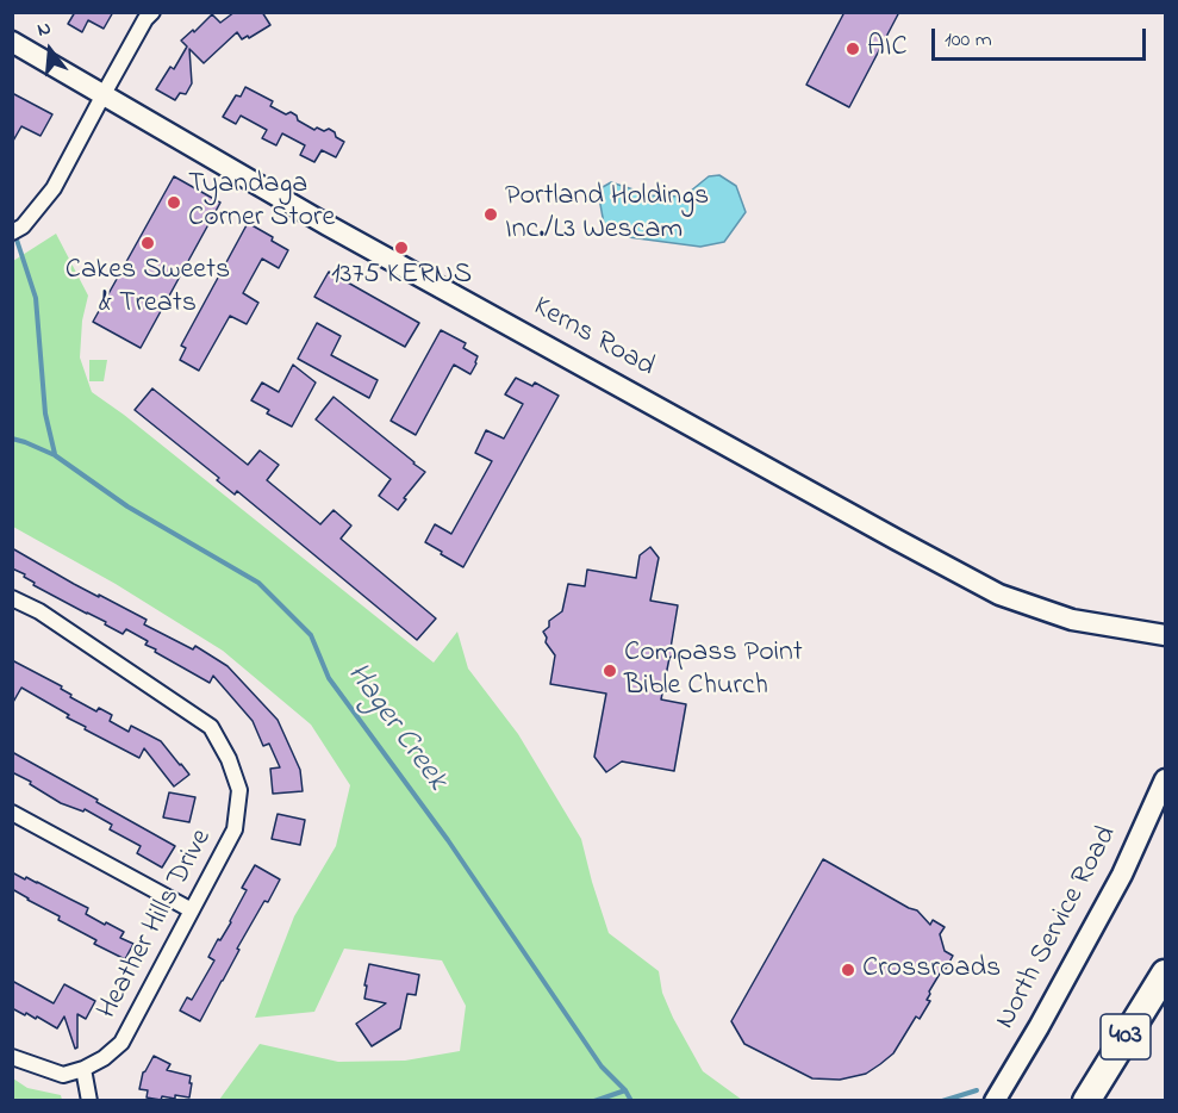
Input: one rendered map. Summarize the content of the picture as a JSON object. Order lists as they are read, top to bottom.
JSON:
{
  "streets": {
    "highway": ["403"],
    "street": ["Kerns Road", "Heather Hills Drive", "North Service Road"]
  },
  "water": ["Hager Creek"],
  "places": [
    "AIC",
    "Tyandaga Corner Store",
    "Portland Holdings Inc./L3 Wescam",
    "Cakes Sweets & Treats",
    "1375 KERNS",
    "Compass Point Bible Church",
    "Crossroads"
  ],
  "scale_bar": "100 m",
  "north": "top"
}
